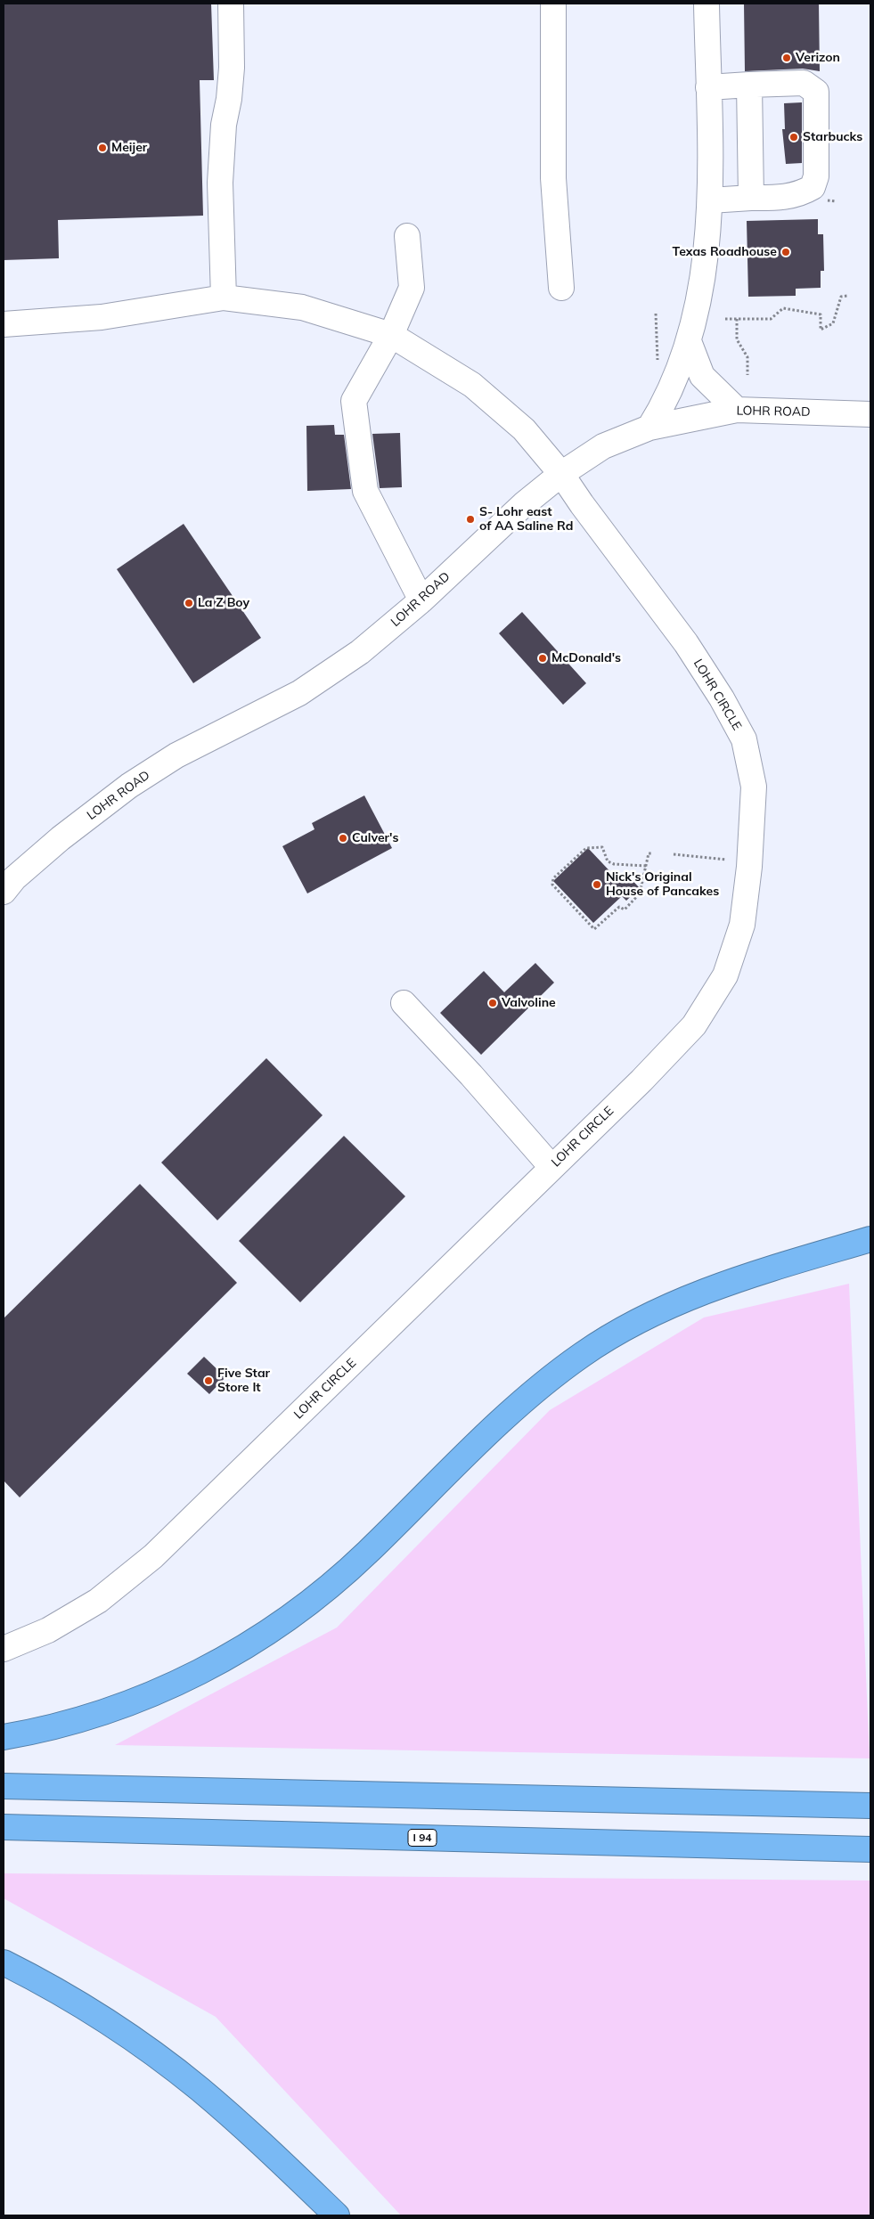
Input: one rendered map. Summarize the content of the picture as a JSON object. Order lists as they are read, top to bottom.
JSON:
{
  "streets": {
    "highway": ["I 94"],
    "street": ["LOHR ROAD", "LOHR CIRCLE"]
  },
  "crossings": [
    ["LOHR ROAD", "LOHR CIRCLE"]
  ],
  "places": [
    "Verizon",
    "Starbucks",
    "Meijer",
    "Texas Roadhouse",
    "S- Lohr east of AA Saline Rd",
    "La Z Boy",
    "McDonald's",
    "Culver's",
    "Nick's Original House of Pancakes",
    "Valvoline",
    "Five Star Store It"
  ]
}
